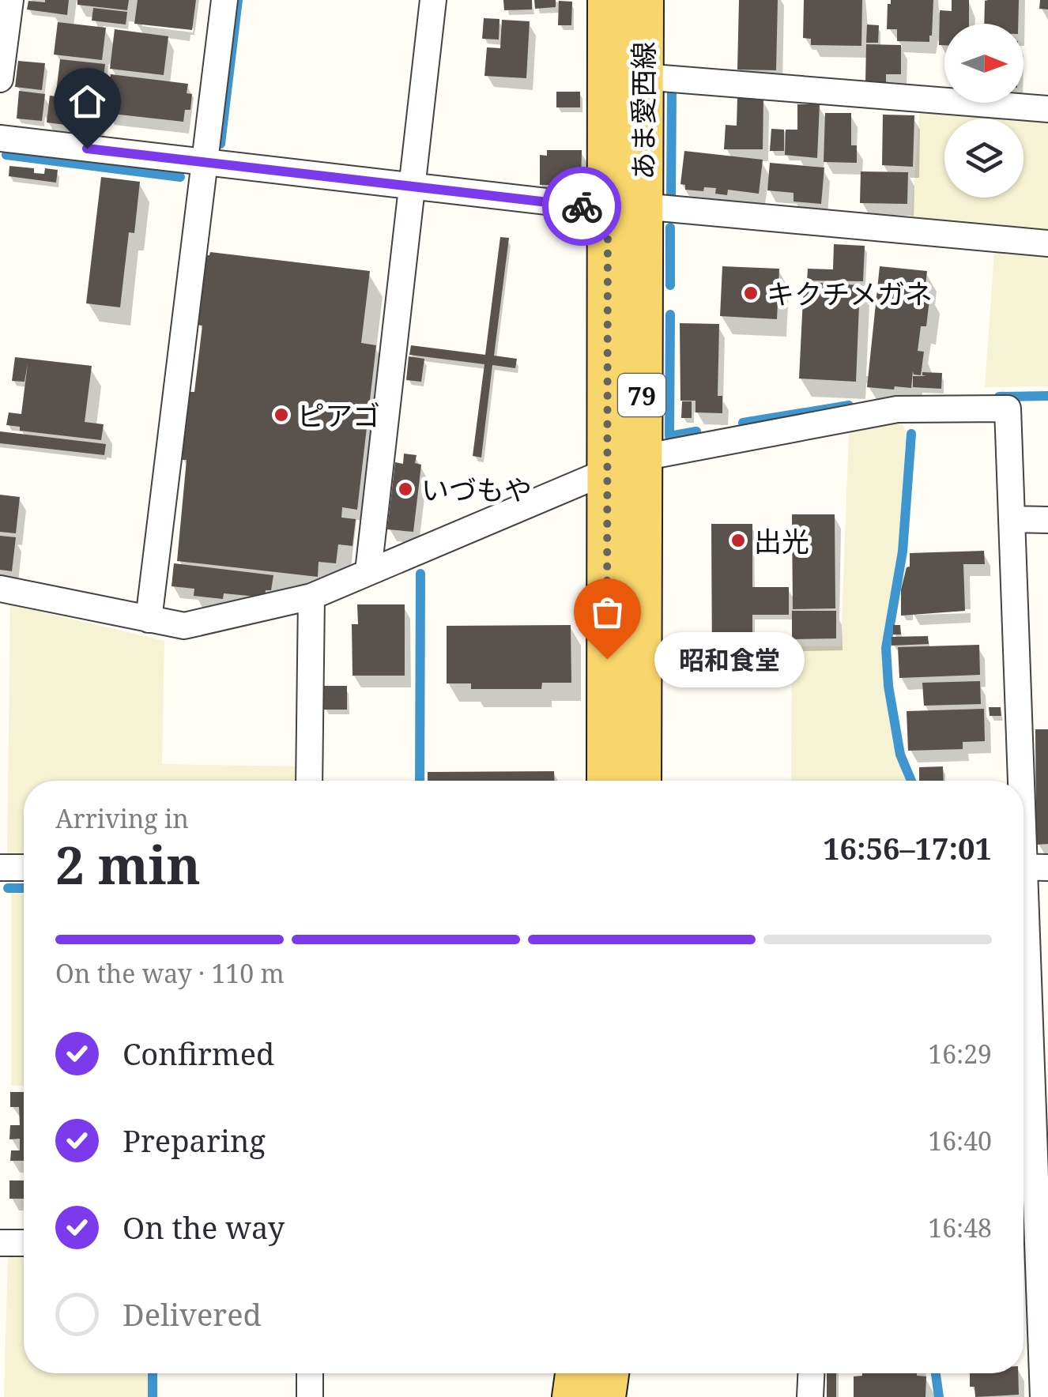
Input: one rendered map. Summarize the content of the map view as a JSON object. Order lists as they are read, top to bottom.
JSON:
{
  "streets": {
    "main road": ["あま愛西線", "79"]
  },
  "places": [
    "キクチメガネ",
    "ピアゴ",
    "いづもや",
    "出光",
    "昭和食堂"
  ],
  "north": "right",
  "page": {
    "bubble": "昭和食堂",
    "heading": ["2 min", "Arriving in", "16:56–17:01"],
    "bar": "On the way · 110 m",
    "list": [
      ["Confirmed", "16:29"],
      ["Preparing", "16:40"],
      ["On the way", "16:48"],
      "Delivered"
    ]
  }
}
